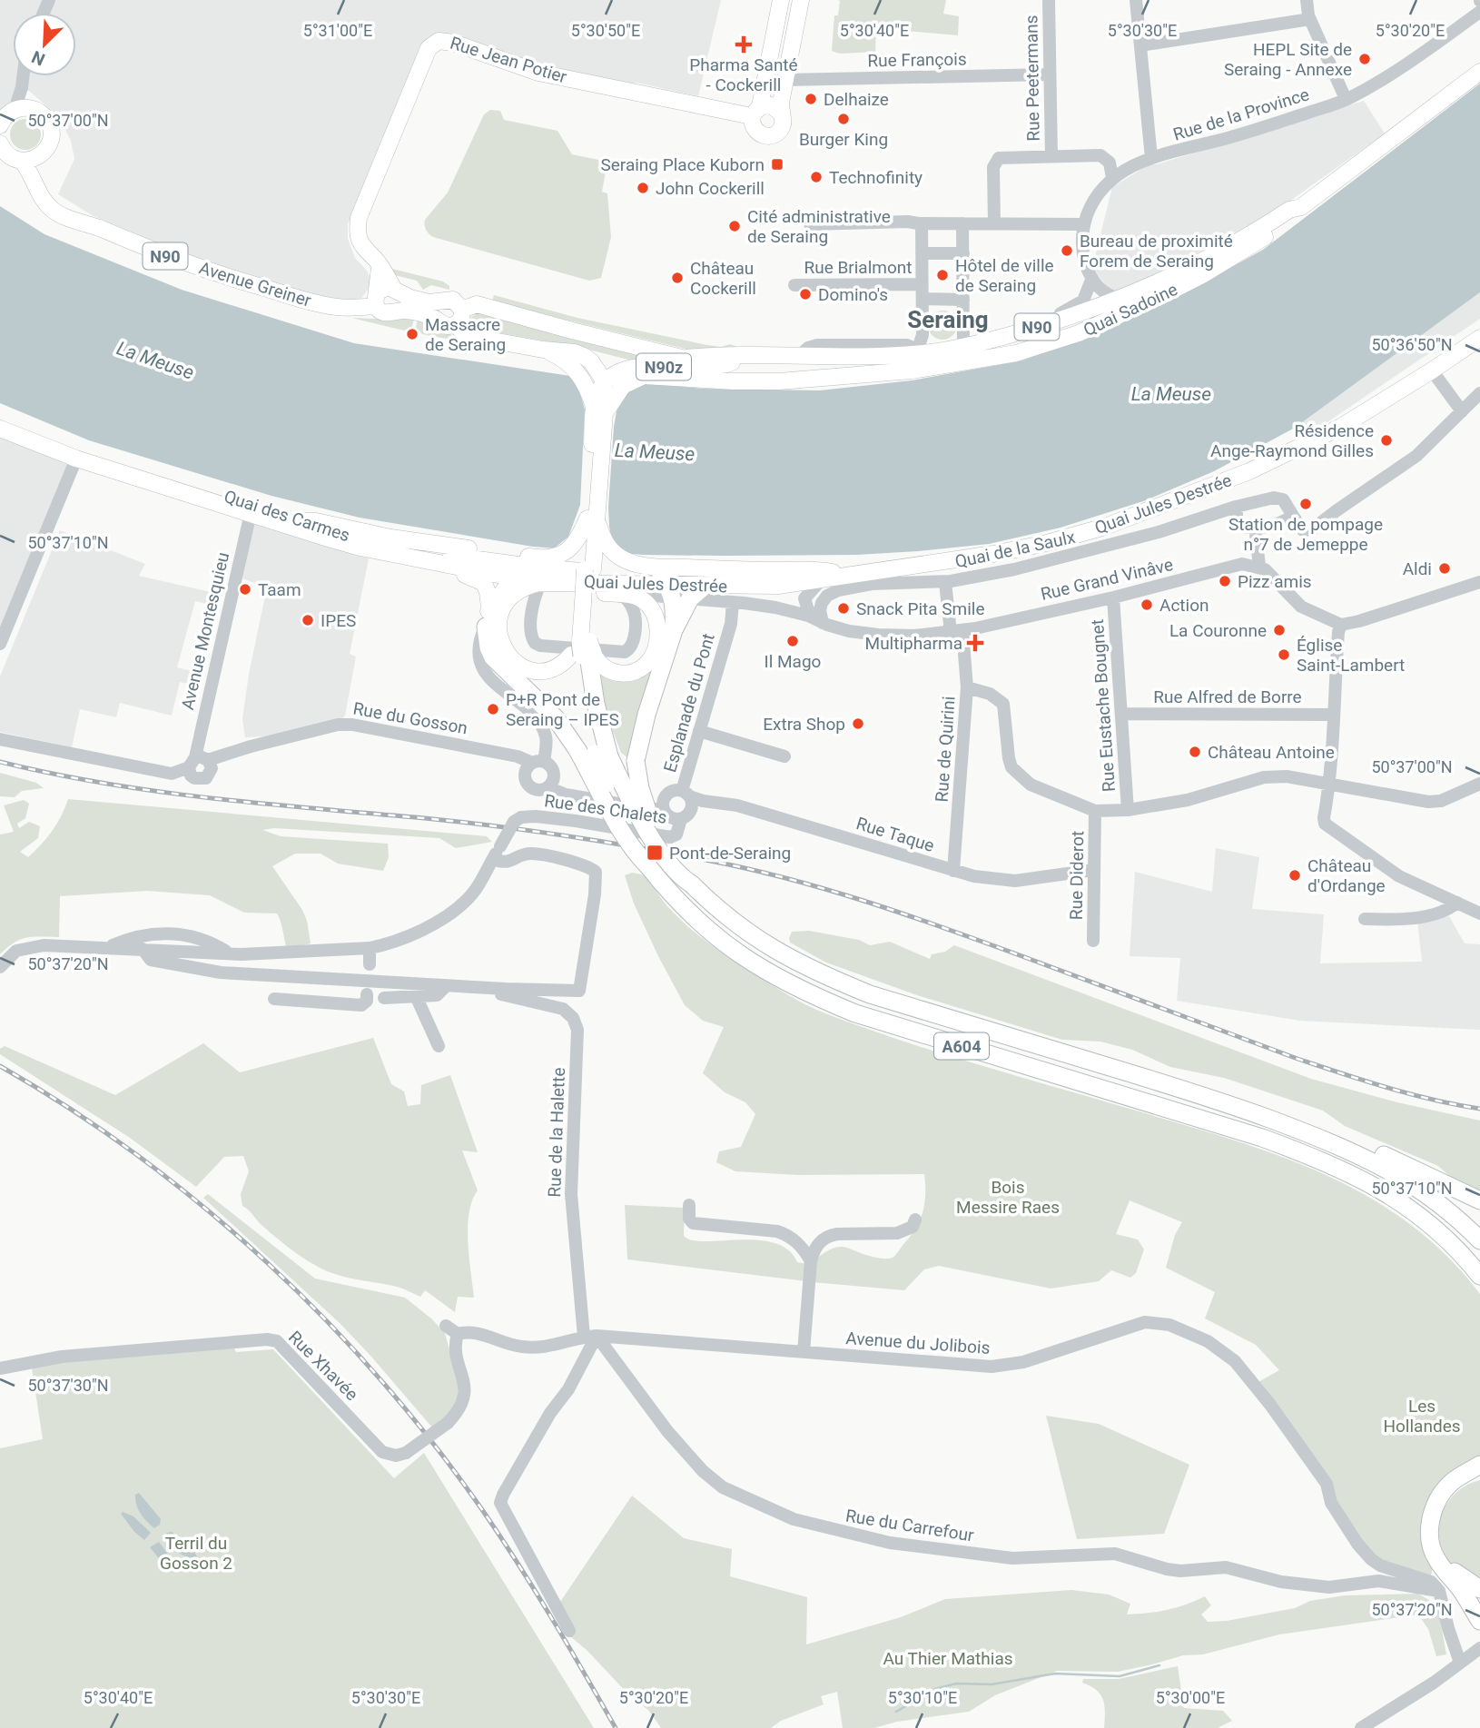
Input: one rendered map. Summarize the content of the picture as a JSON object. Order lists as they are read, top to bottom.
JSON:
{
  "streets": {
    "highway": ["A604"],
    "main road": [
      "Rue Jean Potier",
      "N90",
      "Avenue Greiner",
      "Quai Sadoine",
      "N90z",
      "Quai Jules Destrée",
      "Quai des Carmes"
    ],
    "street": [
      "Rue François",
      "Rue Peetermans",
      "Rue de la Province",
      "Rue Brialmont",
      "Quai de la Saulx",
      "Rue Grand Vinâve",
      "Avenue Montesquieu",
      "Rue Alfred de Borre",
      "Esplanade du Pont",
      "Rue Eustache Bougnet",
      "Rue du Gosson",
      "Rue de Quirini",
      "Rue des Chalets",
      "Rue Taque",
      "Rue Diderot",
      "Rue de la Halette",
      "Avenue du Jolibois",
      "Rue Xhavée",
      "Rue du Carrefour"
    ]
  },
  "crossings": [
    ["Rue Jean Potier", "Avenue Greiner"],
    ["Rue François", "Rue Peetermans"],
    ["Rue Peetermans", "Rue de la Province"],
    ["N90", "Quai Sadoine"],
    ["N90", "N90z"],
    ["Quai Sadoine", "N90z"],
    ["N90z", "A604"],
    ["Quai Jules Destrée", "Quai des Carmes"],
    ["Quai Jules Destrée", "A604"],
    ["Quai des Carmes", "Avenue Montesquieu"],
    ["Quai des Carmes", "A604"],
    ["Quai de la Saulx", "Rue Grand Vinâve"],
    ["Quai de la Saulx", "Rue de Quirini"],
    ["Rue Grand Vinâve", "Rue Eustache Bougnet"],
    ["Rue Grand Vinâve", "Rue de Quirini"],
    ["Avenue Montesquieu", "Rue du Gosson"],
    ["Rue Alfred de Borre", "Rue Eustache Bougnet"],
    ["Esplanade du Pont", "Rue des Chalets"],
    ["Esplanade du Pont", "Rue Taque"],
    ["Rue de Quirini", "Rue Taque"],
    ["Rue des Chalets", "Rue Taque"],
    ["Rue Taque", "Rue Diderot"],
    ["Rue de la Halette", "Avenue du Jolibois"],
    ["Rue de la Halette", "Rue du Carrefour"],
    ["Avenue du Jolibois", "Rue Xhavée"],
    ["Avenue du Jolibois", "Rue du Carrefour"]
  ],
  "districts": ["Seraing"],
  "water": ["La Meuse"],
  "parks": [
    "Bois Messire Raes",
    "Les Hollandes",
    "Terril du Gosson 2",
    "Au Thier Mathias"
  ],
  "places": {
    "health": ["Pharma Santé - Cockerill", "Multipharma"],
    "other": [
      "HEPL Site de Seraing - Annexe",
      "Delhaize",
      "Burger King",
      "Technofinity",
      "John Cockerill",
      "Cité administrative de Seraing",
      "Bureau de proximité Forem de Seraing",
      "Hôtel de ville de Seraing",
      "Château Cockerill",
      "Domino's",
      "Massacre de Seraing",
      "Résidence Ange-Raymond Gilles",
      "Station de pompage n°7 de Jemeppe",
      "Aldi",
      "Pizz amis",
      "Taam",
      "Action",
      "Snack Pita Smile",
      "IPES",
      "La Couronne",
      "Il Mago",
      "Église Saint-Lambert",
      "P+R Pont de Seraing – IPES",
      "Extra Shop",
      "Château Antoine",
      "Château d'Ordange"
    ],
    "transit": ["Seraing Place Kuborn", "Pont-de-Seraing"]
  },
  "north": "bottom left",
  "coordinates": [
    "5°31'00\"E",
    "5°30'40\"E",
    "5°30'30\"E",
    "5°30'20\"E",
    "5°30'50\"E",
    "50°37'00\"N",
    "50°36'50\"N",
    "50°37'10\"N",
    "50°37'20\"N",
    "50°37'30\"N",
    "5°30'10\"E",
    "5°30'00\"E"
  ]
}
